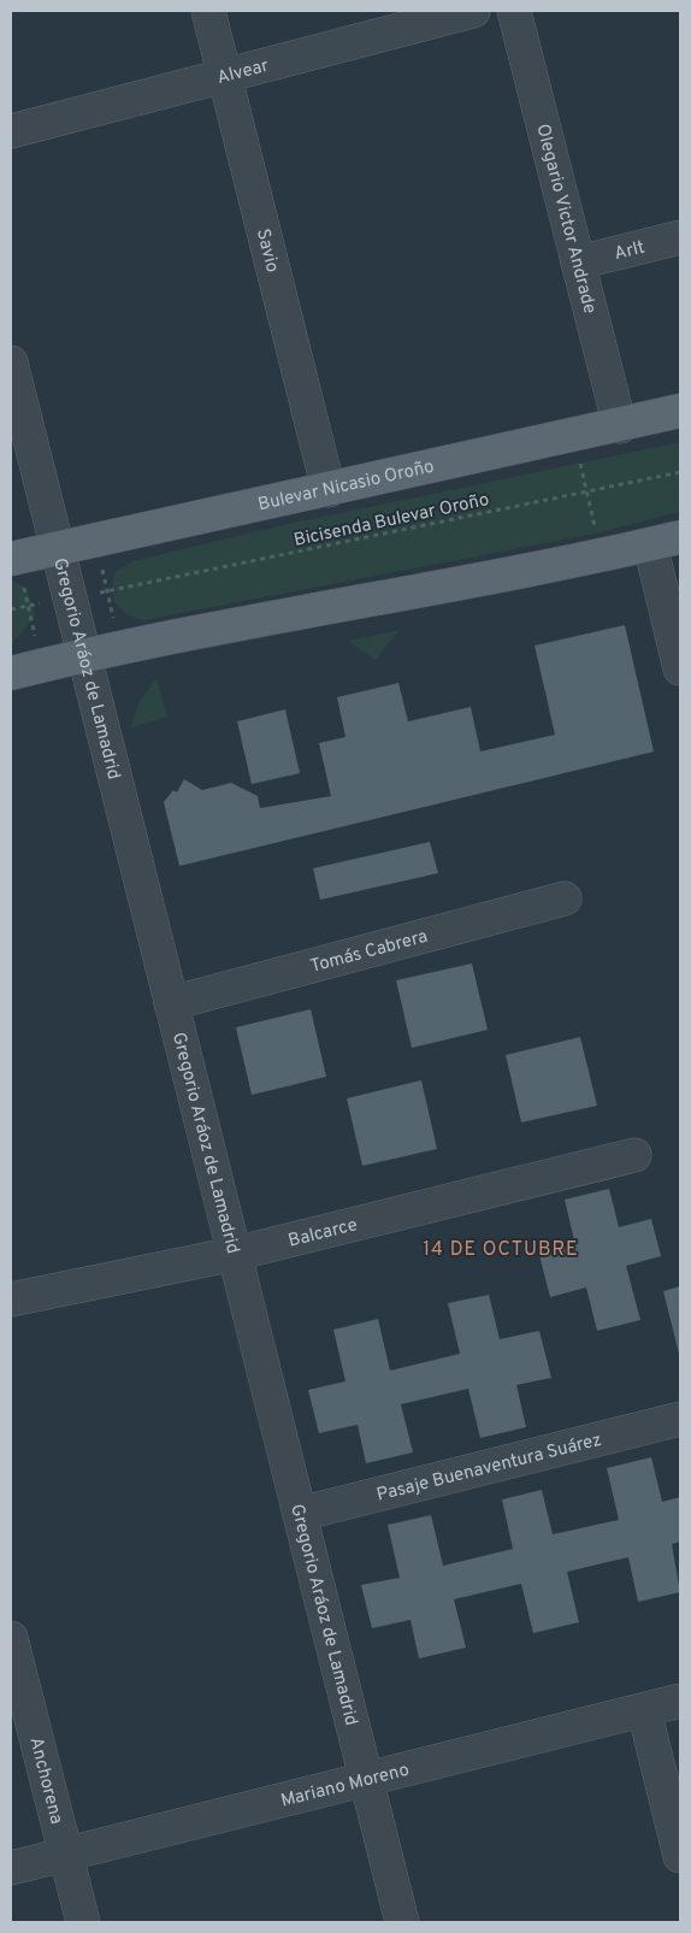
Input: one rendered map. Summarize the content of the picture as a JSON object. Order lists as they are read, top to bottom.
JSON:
{
  "streets": {
    "main road": ["Bulevar Nicasio Oroño"],
    "street": [
      "Alvear",
      "Olegario Victor Andrade",
      "Savio",
      "Arlt",
      "Gregorio Aráoz de Lamadrid",
      "Tomás Cabrera",
      "Balcarce",
      "Pasaje Buenaventura Suárez",
      "Anchorena",
      "Mariano Moreno"
    ],
    "path": ["Bicisenda Bulevar Oroño"]
  },
  "crossings": [
    ["Alvear", "Savio"],
    ["Olegario Victor Andrade", "Arlt"],
    ["Olegario Victor Andrade", "Bulevar Nicasio Oroño"],
    ["Savio", "Bulevar Nicasio Oroño"],
    ["Bulevar Nicasio Oroño", "Gregorio Aráoz de Lamadrid"],
    ["Gregorio Aráoz de Lamadrid", "Tomás Cabrera"],
    ["Gregorio Aráoz de Lamadrid", "Balcarce"],
    ["Gregorio Aráoz de Lamadrid", "Pasaje Buenaventura Suárez"],
    ["Gregorio Aráoz de Lamadrid", "Mariano Moreno"],
    ["Anchorena", "Mariano Moreno"]
  ],
  "districts": ["14 DE OCTUBRE"]
}
